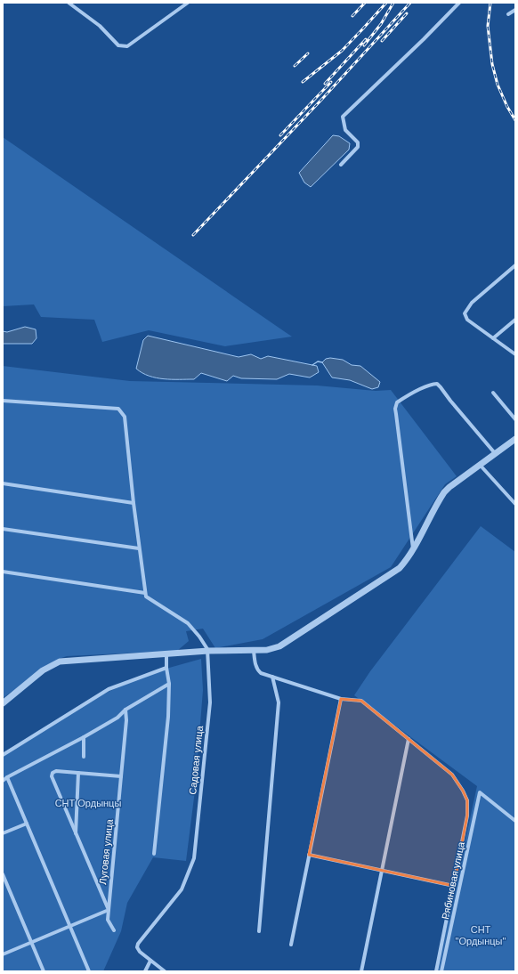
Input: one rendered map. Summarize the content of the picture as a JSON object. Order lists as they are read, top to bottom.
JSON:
{
  "streets": {
    "street": ["Садовая улица", "Луговая улица", "Рябиновая улица"]
  },
  "parks": ["СНТ Ордынцы", "СНТ \"Ордынцы\""]
}
